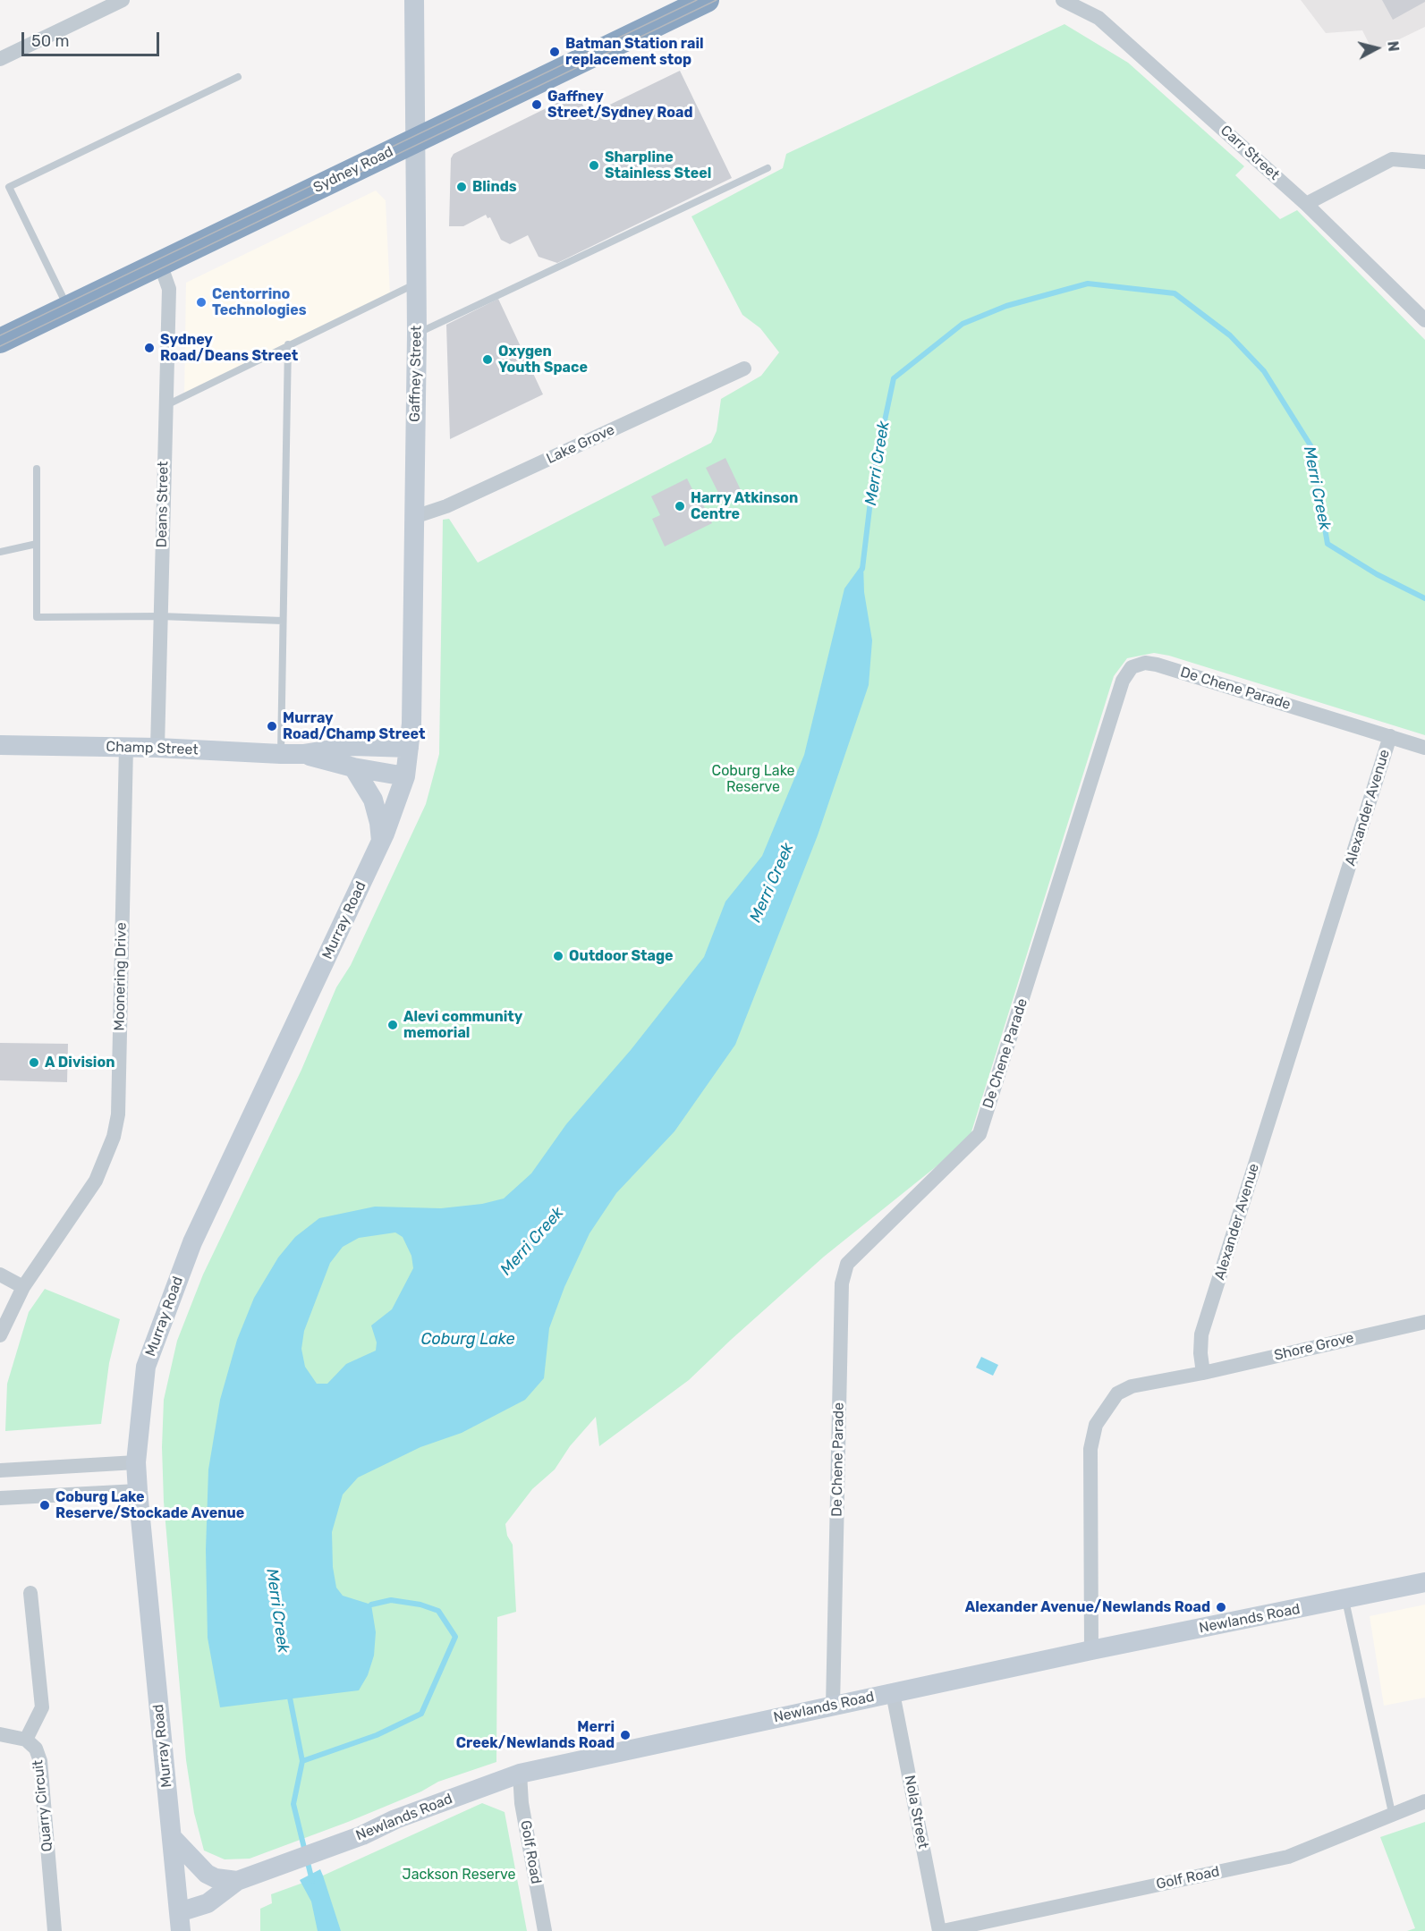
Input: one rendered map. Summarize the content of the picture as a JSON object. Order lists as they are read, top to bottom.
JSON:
{
  "streets": {
    "highway": ["Sydney Road"],
    "street": [
      "Carr Street",
      "Gaffney Street",
      "Lake Grove",
      "Deans Street",
      "De Chene Parade",
      "Champ Street",
      "Alexander Avenue",
      "Murray Road",
      "Moonering Drive",
      "Shore Grove",
      "Newlands Road",
      "Quarry Circuit",
      "Nola Street",
      "Golf Road"
    ]
  },
  "crossings": [
    ["Sydney Road", "Gaffney Street"],
    ["Sydney Road", "Deans Street"],
    ["Gaffney Street", "Lake Grove"],
    ["Gaffney Street", "Champ Street"],
    ["Gaffney Street", "Murray Road"],
    ["Deans Street", "Champ Street"],
    ["De Chene Parade", "Alexander Avenue"],
    ["De Chene Parade", "Newlands Road"],
    ["Champ Street", "Murray Road"],
    ["Champ Street", "Moonering Drive"],
    ["Alexander Avenue", "Shore Grove"],
    ["Murray Road", "Newlands Road"],
    ["Newlands Road", "Nola Street"],
    ["Newlands Road", "Golf Road"],
    ["Nola Street", "Golf Road"]
  ],
  "water": ["Merri Creek", "Coburg Lake"],
  "parks": ["Coburg Lake Reserve", "Jackson Reserve"],
  "places": [
    "Batman Station rail replacement stop",
    "Gaffney Street/Sydney Road",
    "Sharpline Stainless Steel",
    "Blinds",
    "Centorrino Technologies",
    "Sydney Road/Deans Street",
    "Oxygen Youth Space",
    "Harry Atkinson Centre",
    "Murray Road/Champ Street",
    "Outdoor Stage",
    "Alevi community memorial",
    "A Division",
    "Coburg Lake Reserve/Stockade Avenue",
    "Alexander Avenue/Newlands Road",
    "Merri Creek/Newlands Road"
  ],
  "scale_bar": "50 m",
  "north": "right"
}
